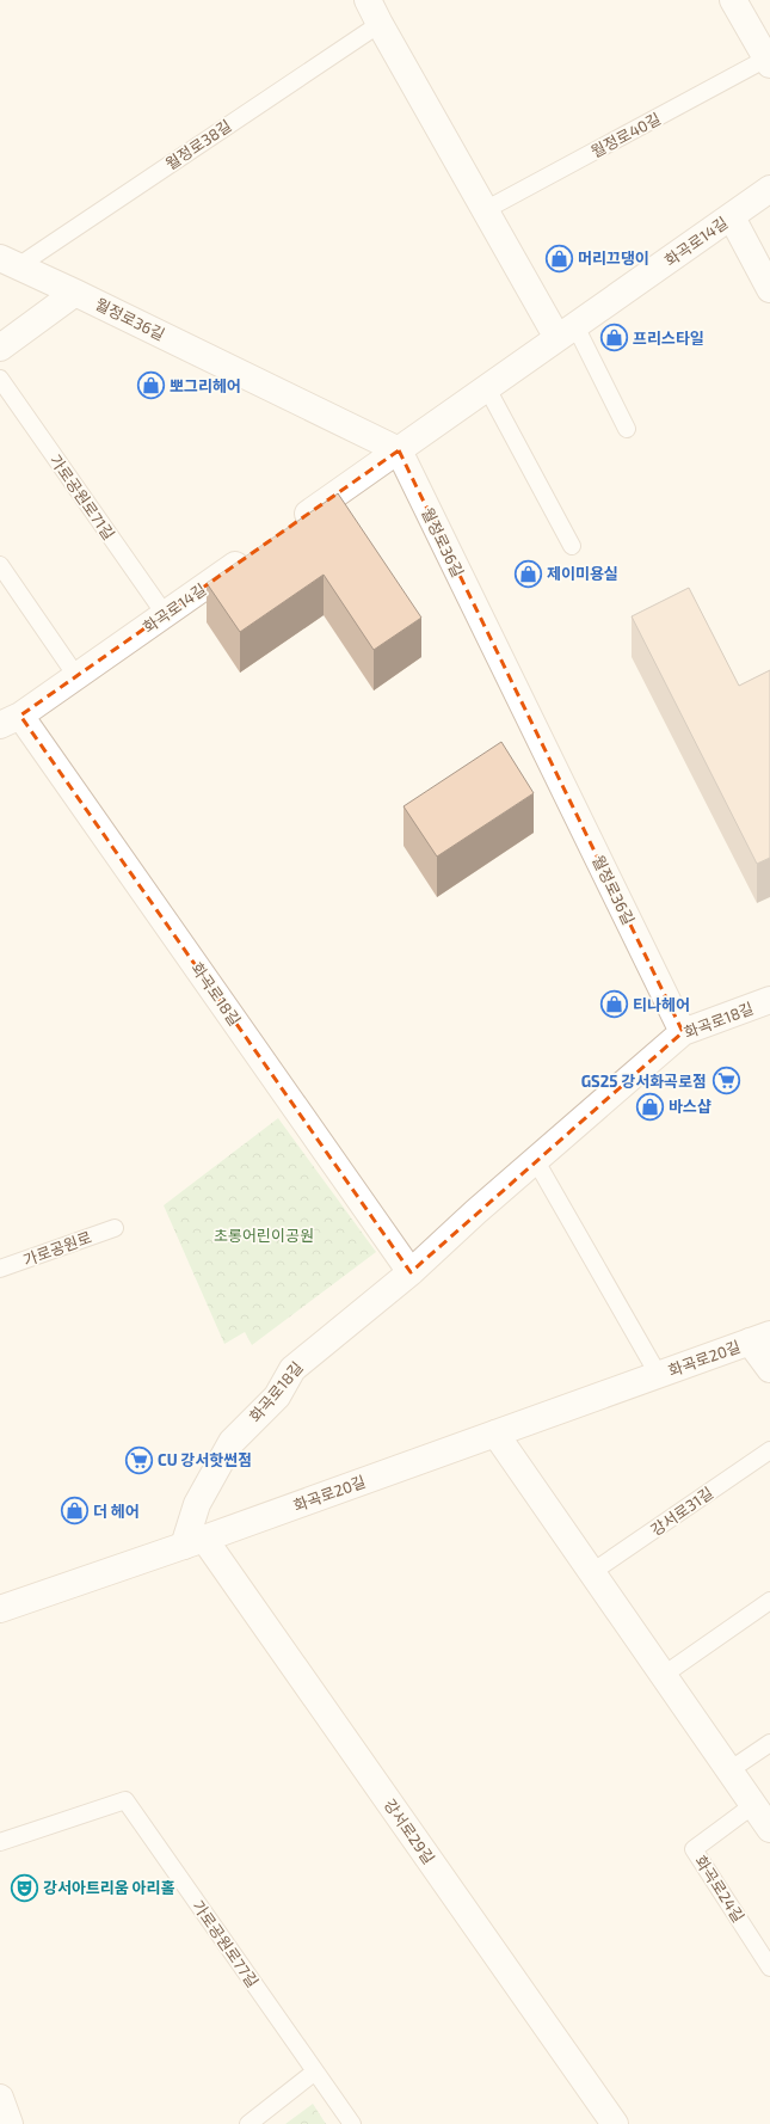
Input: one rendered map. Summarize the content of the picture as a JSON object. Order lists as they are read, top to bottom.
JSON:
{
  "streets": {
    "street": [
      "월정로40길",
      "화곡로14길",
      "월정로36길",
      "화곡로18길",
      "화곡로20길",
      "강서로29길"
    ],
    "lane": [
      "월정로38길",
      "가로공원로71길",
      "가로공원로",
      "강서로31길",
      "화곡로24길",
      "가로공원로77길"
    ]
  },
  "crossings": [
    ["월정로38길", "월정로36길"],
    ["화곡로14길", "월정로36길"],
    ["화곡로14길", "가로공원로71길"],
    ["화곡로14길", "화곡로18길"],
    ["월정로36길", "화곡로18길"],
    ["화곡로18길", "화곡로20길"],
    ["화곡로18길", "강서로29길"],
    ["화곡로20길", "강서로29길"]
  ],
  "parks": ["초롱어린이공원"],
  "places": {
    "shop": [
      "머리끄댕이",
      "프리스타일",
      "뽀그리헤어",
      "제이미용실",
      "티나헤어",
      "바스샵",
      "더 헤어"
    ],
    "supermarket": ["GS25 강서화곡로점", "CU 강서핫썬점"],
    "theatre": ["강서아트리움 아리홀"]
  }
}
